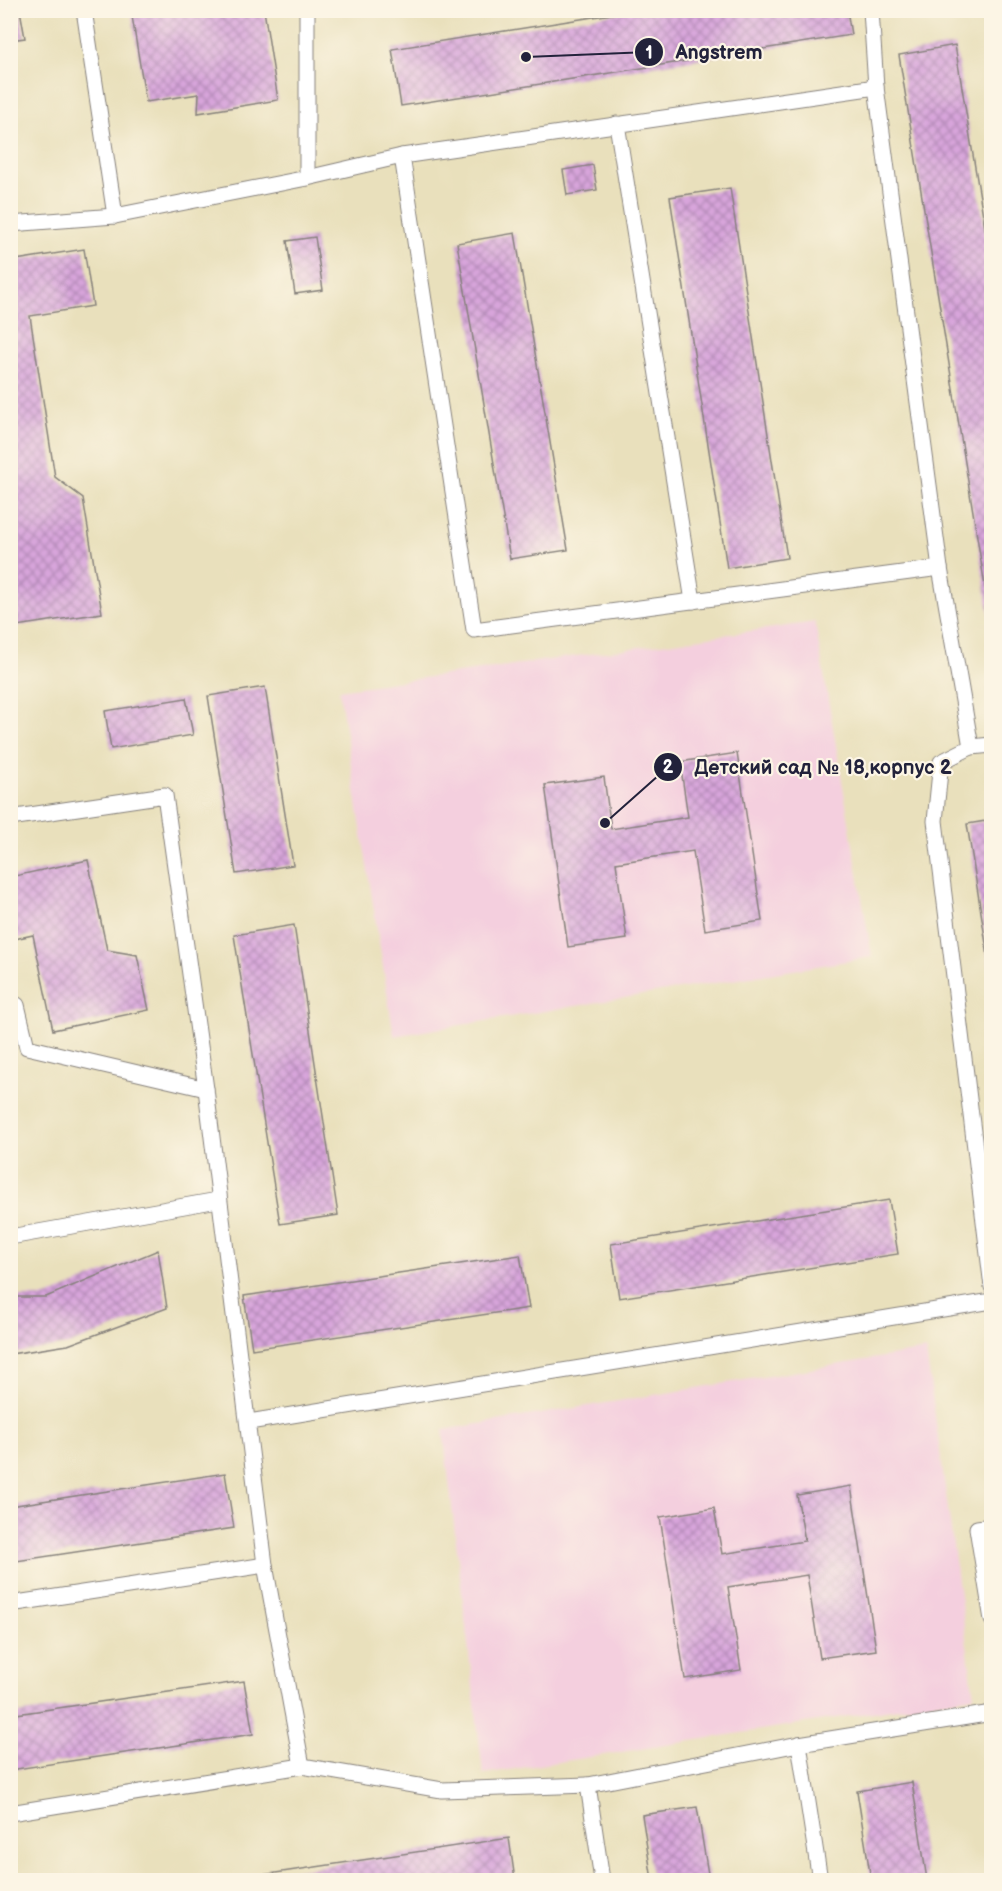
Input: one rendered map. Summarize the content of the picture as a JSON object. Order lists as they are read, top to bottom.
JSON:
{
  "places": ["Angstrem", "Детский сад № 18,корпус 2"]
}
